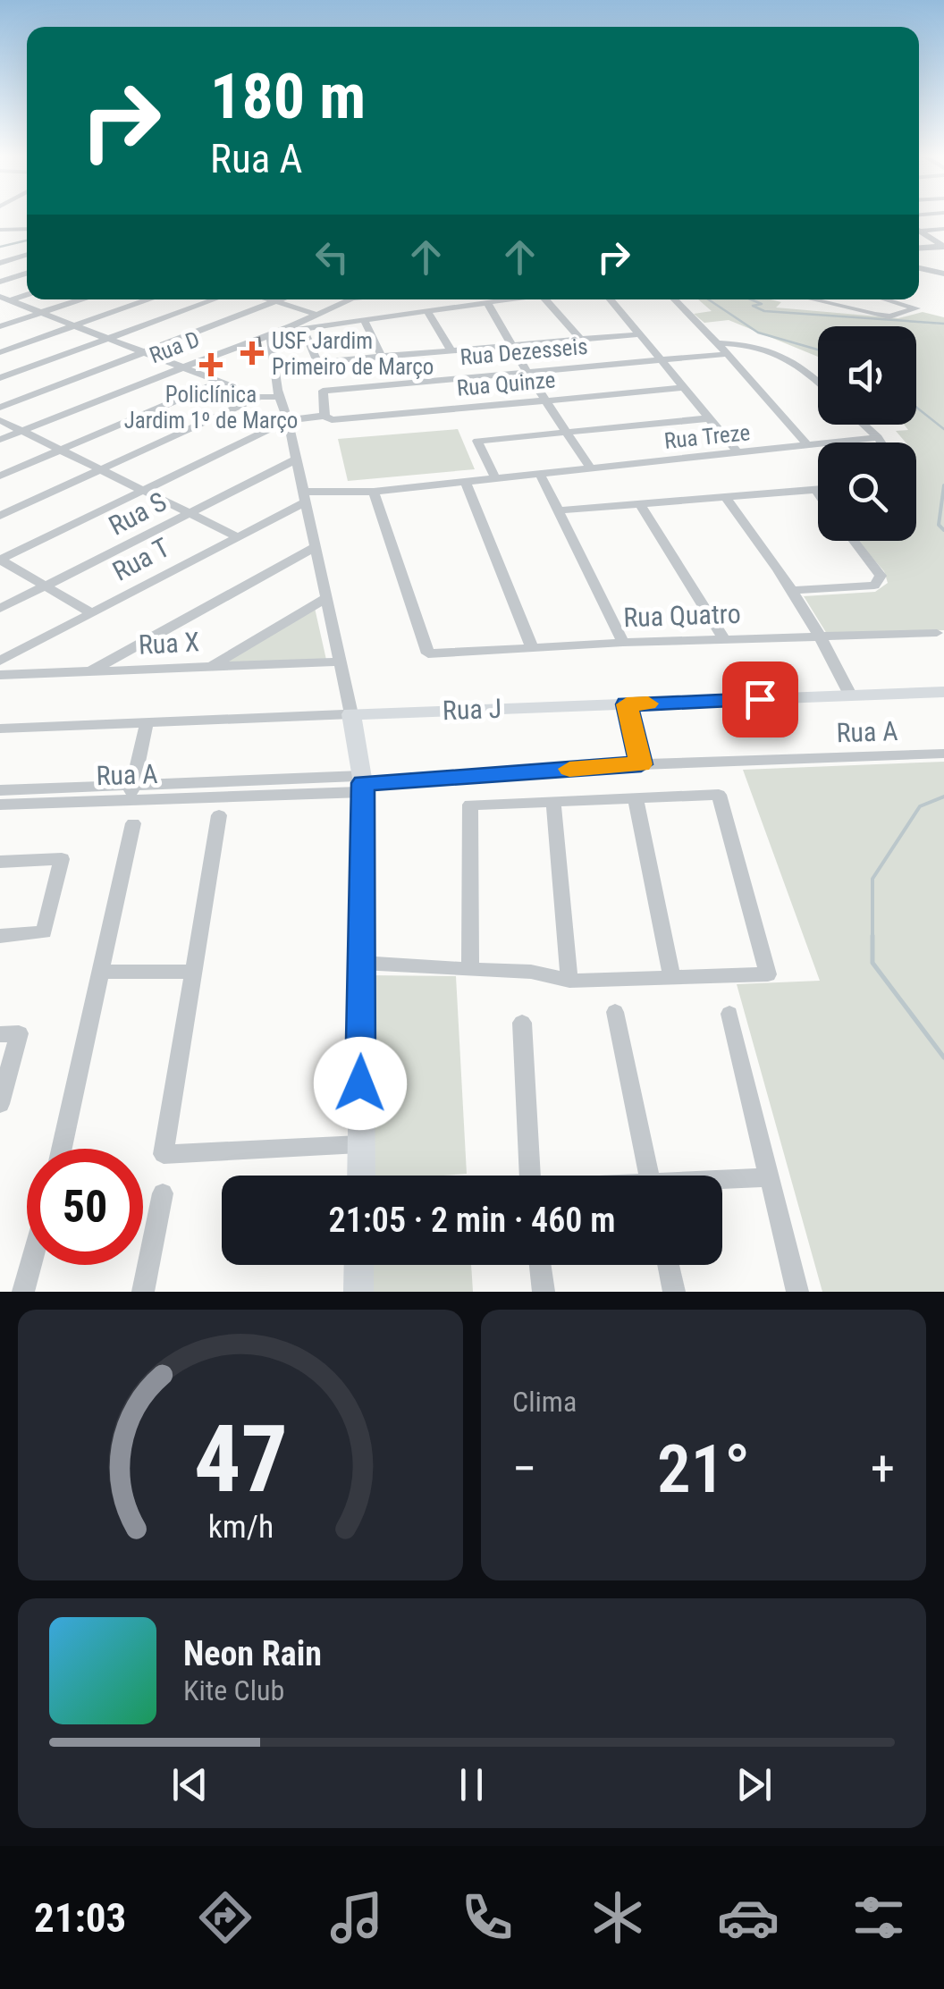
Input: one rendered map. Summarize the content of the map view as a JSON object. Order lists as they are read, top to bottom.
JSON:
{
  "streets": {
    "main road": ["Rua J"],
    "street": [
      "Rua D",
      "Rua Dezesseis",
      "Rua Quinze",
      "Rua Treze",
      "Rua S",
      "Rua T",
      "Rua Quatro",
      "Rua X",
      "Rua A"
    ]
  },
  "crossings": [
    ["Rua Dezesseis", "Rua Quinze"],
    ["Rua Treze", "Rua T"],
    ["Rua Treze", "Rua Quatro"]
  ],
  "places": {
    "health": ["USF Jardim Primeiro de Março", "Policlínica Jardim 1º de Março"]
  },
  "page": {
    "turn": ["180 m", "Rua A"],
    "limit": "50",
    "trip": "21:05 · 2 min · 460 m",
    "tile": "Clima",
    "heat": ["−", "21°", "+"],
    "song": ["Neon Rain", "Kite Club"],
    "tabs": "21:03",
    "gauge": ["47", "km/h"]
  }
}
